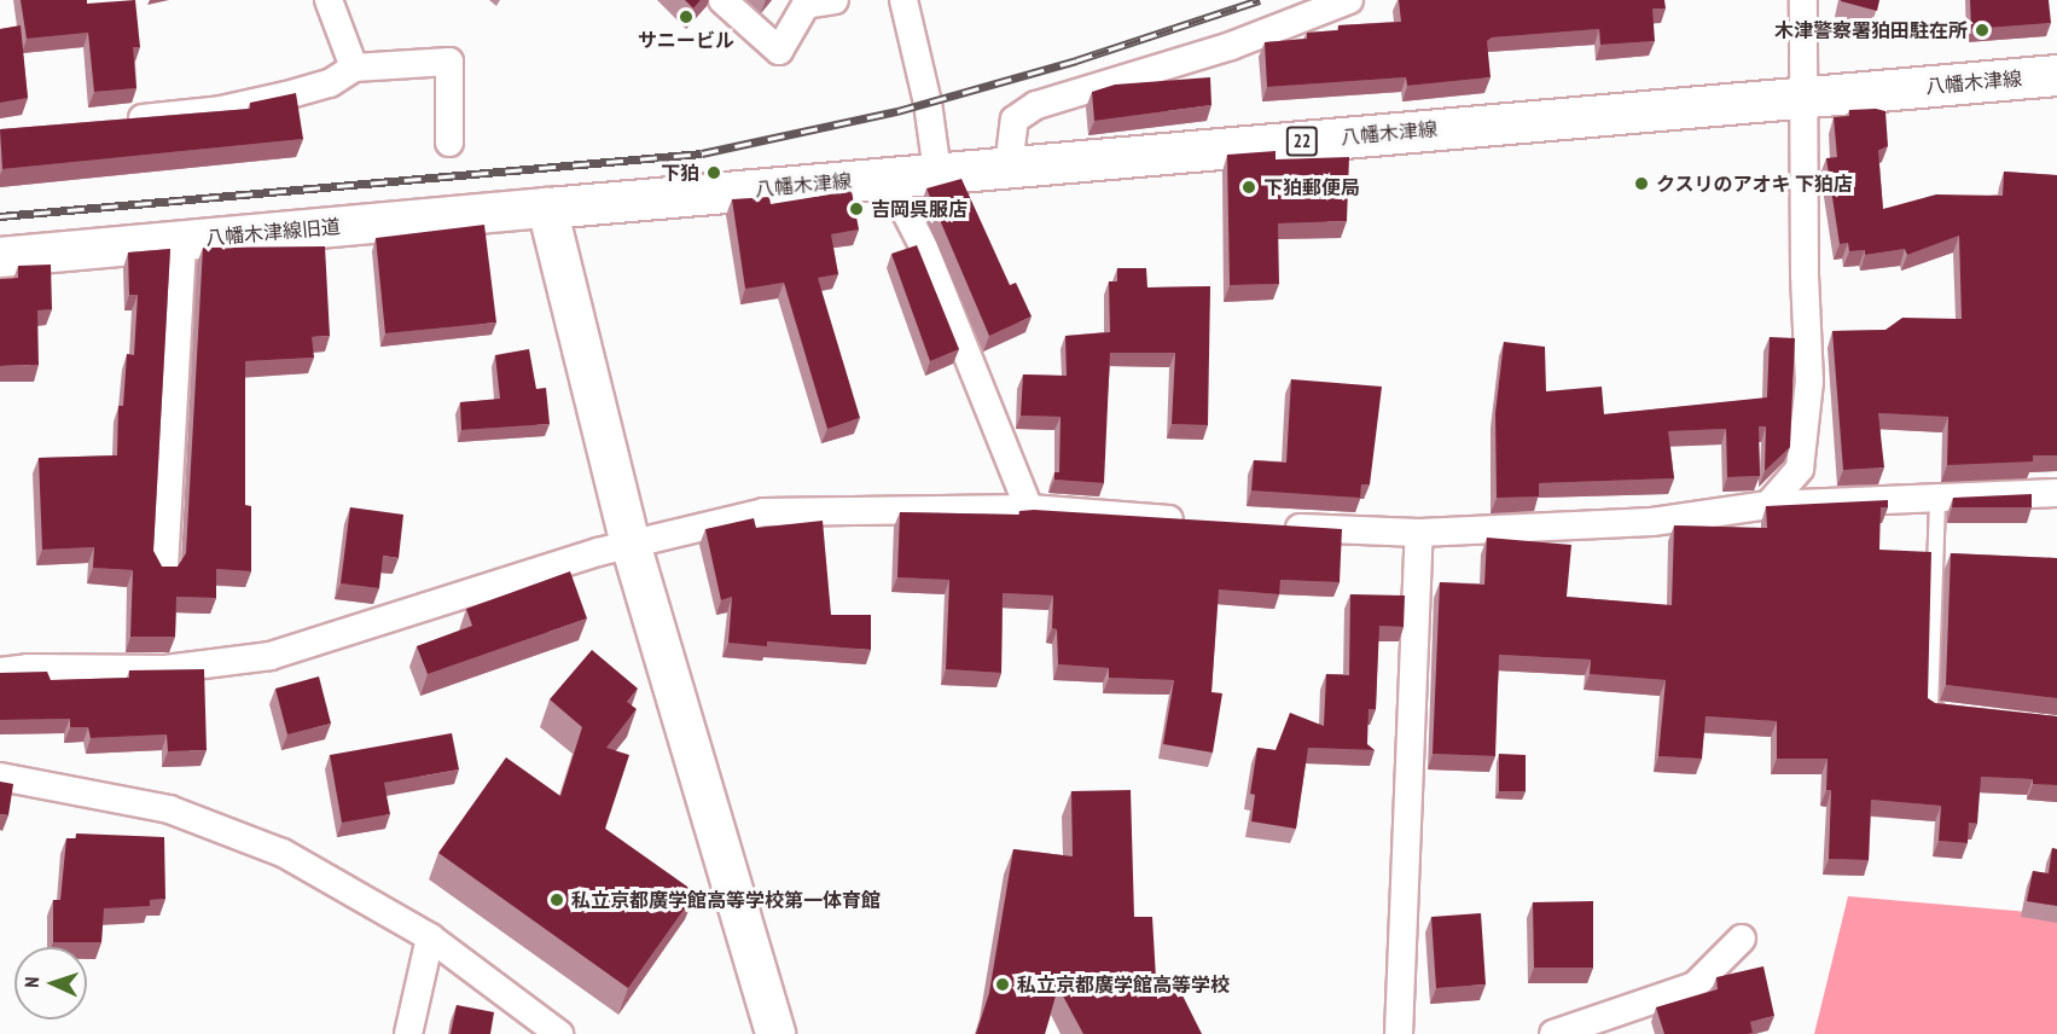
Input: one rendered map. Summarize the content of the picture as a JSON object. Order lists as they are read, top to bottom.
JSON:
{
  "streets": {
    "main road": ["八幡木津線", "22"],
    "street": ["八幡木津線旧道"]
  },
  "crossings": [
    ["八幡木津線", "八幡木津線旧道"]
  ],
  "places": [
    "サニービル",
    "木津警察署狛田駐在所",
    "下狛",
    "クスリのアオキ 下狛店",
    "下狛郵便局",
    "吉岡呉服店",
    "私立京都廣学館高等学校第一体育館",
    "私立京都廣学館高等学校"
  ],
  "north": "left"
}
